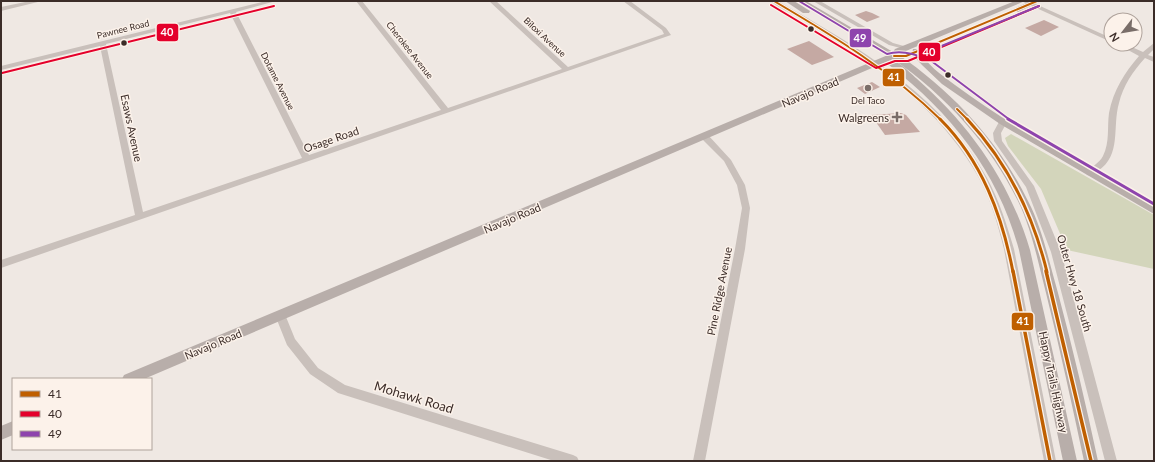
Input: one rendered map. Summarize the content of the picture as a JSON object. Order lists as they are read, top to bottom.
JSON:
{
  "streets": {
    "main road": ["Navajo Road", "Happy Trails Highway"],
    "street": [
      "Pawnee Road",
      "Biloxi Avenue",
      "Cherokee Avenue",
      "Dotame Avenue",
      "Esaws Avenue",
      "Osage Road",
      "Outer Hwy 18 South",
      "Pine Ridge Avenue",
      "Mohawk Road"
    ]
  },
  "crossings": [
    ["Pawnee Road", "Dotame Avenue"],
    ["Pawnee Road", "Esaws Avenue"],
    ["Biloxi Avenue", "Osage Road"],
    ["Cherokee Avenue", "Osage Road"],
    ["Dotame Avenue", "Osage Road"],
    ["Navajo Road", "Pine Ridge Avenue"],
    ["Navajo Road", "Happy Trails Highway"],
    ["Navajo Road", "Mohawk Road"],
    ["Esaws Avenue", "Osage Road"]
  ],
  "places": {
    "other": ["Del Taco"],
    "health": ["Walgreens"]
  },
  "lines": ["transit line 41", "transit line 49", "transit line 40"],
  "legend": ["41", "40", "49"],
  "north": "bottom left"
}
